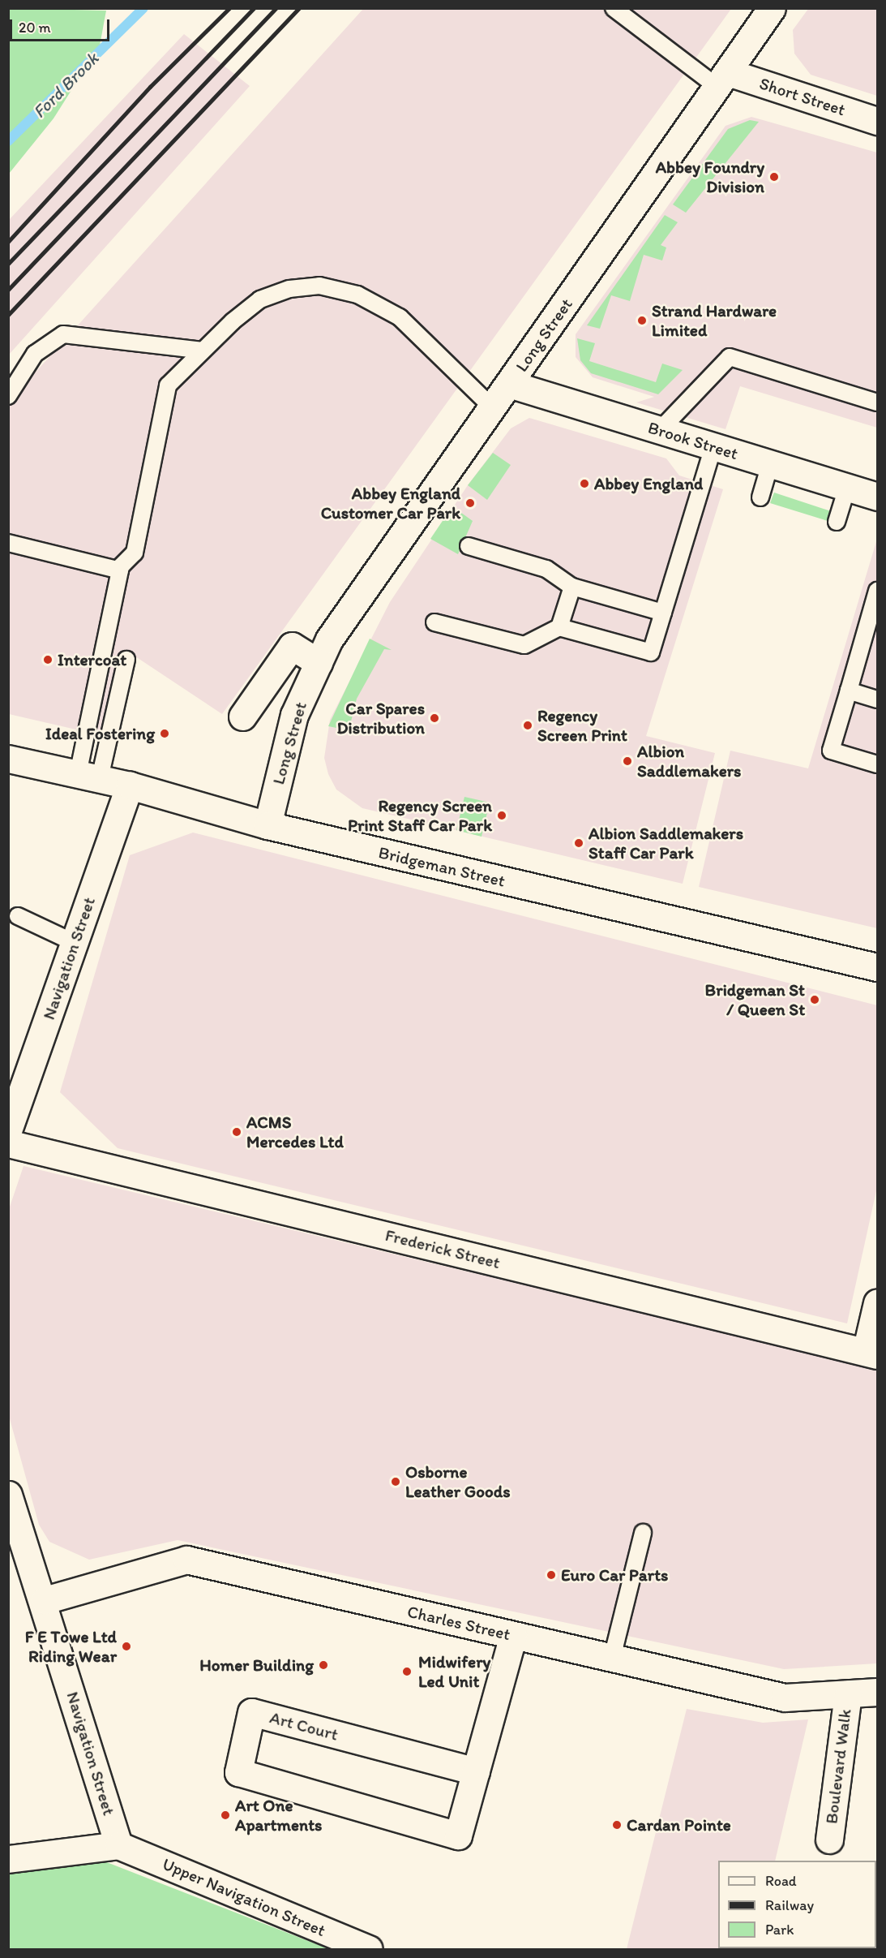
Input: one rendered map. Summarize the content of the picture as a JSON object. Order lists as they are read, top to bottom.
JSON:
{
  "streets": {
    "street": [
      "Short Street",
      "Long Street",
      "Brook Street",
      "Bridgeman Street",
      "Navigation Street",
      "Frederick Street",
      "Charles Street",
      "Art Court",
      "Boulevard Walk",
      "Upper Navigation Street"
    ]
  },
  "crossings": [
    ["Short Street", "Long Street"],
    ["Long Street", "Brook Street"],
    ["Long Street", "Bridgeman Street"],
    ["Bridgeman Street", "Navigation Street"],
    ["Navigation Street", "Charles Street"],
    ["Navigation Street", "Upper Navigation Street"],
    ["Charles Street", "Art Court"],
    ["Charles Street", "Boulevard Walk"]
  ],
  "water": ["Ford Brook"],
  "places": [
    "Abbey Foundry Division",
    "Strand Hardware Limited",
    "Abbey England",
    "Abbey England Customer Car Park",
    "Intercoat",
    "Car Spares Distribution",
    "Regency Screen Print",
    "Ideal Fostering",
    "Albion Saddlemakers",
    "Regency Screen Print Staff Car Park",
    "Albion Saddlemakers Staff Car Park",
    "Bridgeman St / Queen St",
    "ACMS Mercedes Ltd",
    "Osborne Leather Goods",
    "Euro Car Parts",
    "F E Towe Ltd Riding Wear",
    "Homer Building",
    "Midwifery Led Unit",
    "Art One Apartments",
    "Cardan Pointe"
  ],
  "legend": ["Road", "Railway", "Park"],
  "scale_bar": "20 m"
}
